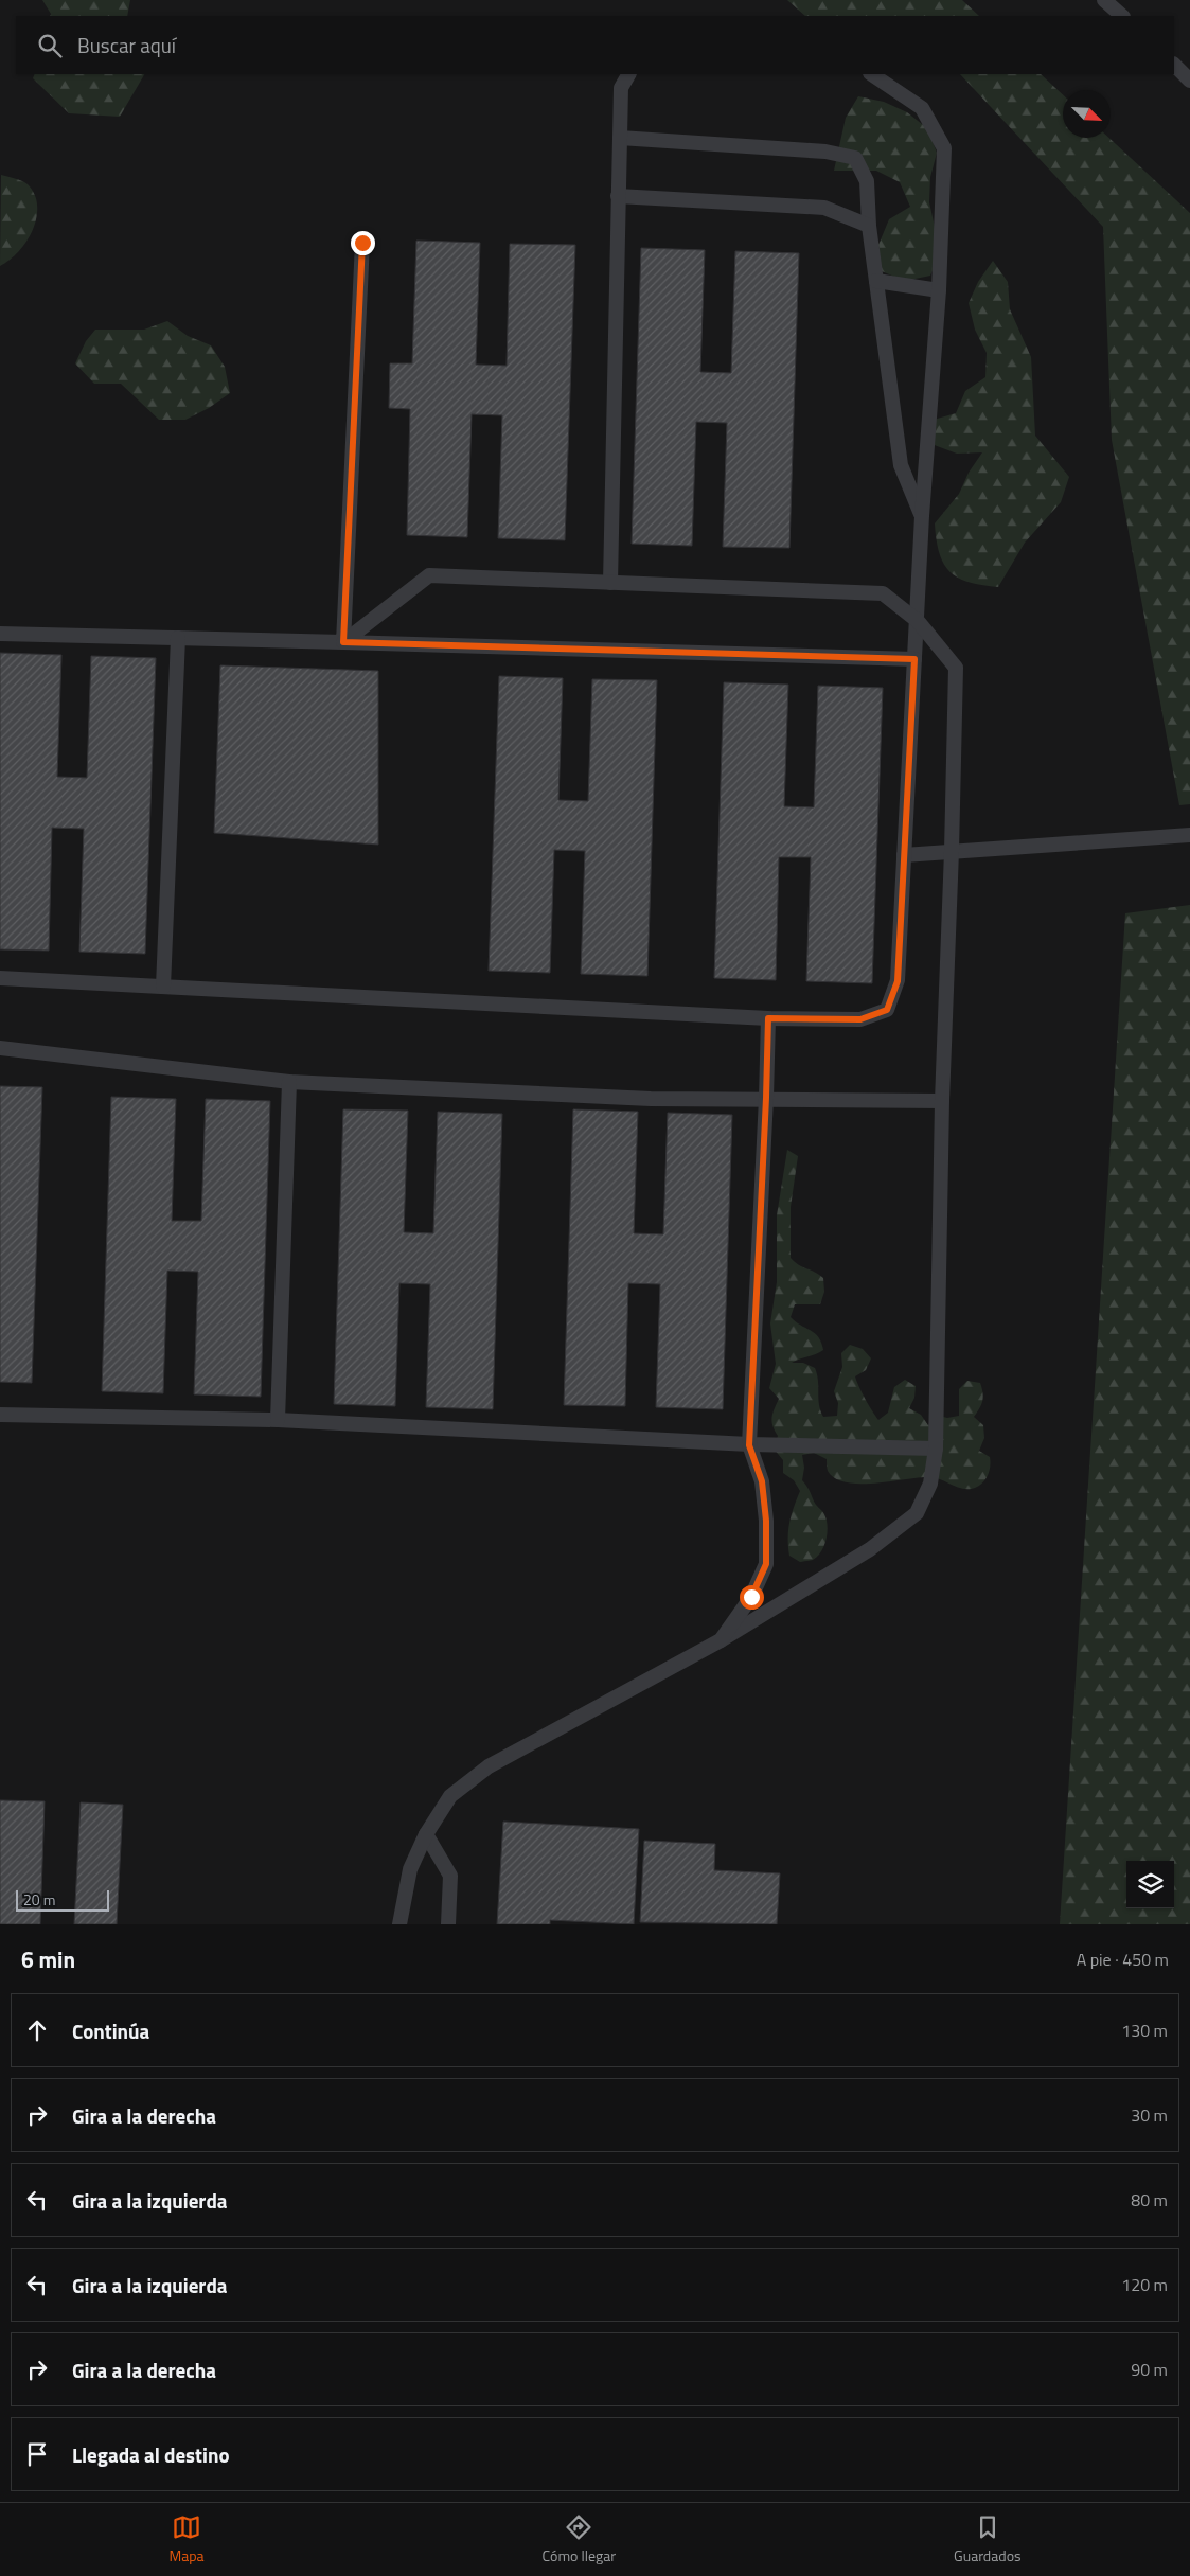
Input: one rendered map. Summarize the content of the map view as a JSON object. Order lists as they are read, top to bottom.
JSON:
{
  "scale_bar": "20 m",
  "north": "bottom right",
  "page": {
    "search": "Buscar aquí",
    "scale": "20 m",
    "heading": ["6 min", "A pie · 450 m"],
    "list": [
      ["Continúa", "130 m"],
      ["Gira a la derecha", "30 m"],
      ["Gira a la izquierda", "80 m"],
      ["Gira a la izquierda", "120 m"],
      ["Gira a la derecha", "90 m"],
      "Llegada al destino"
    ],
    "nav": ["Mapa", "Cómo llegar", "Guardados"]
  }
}
